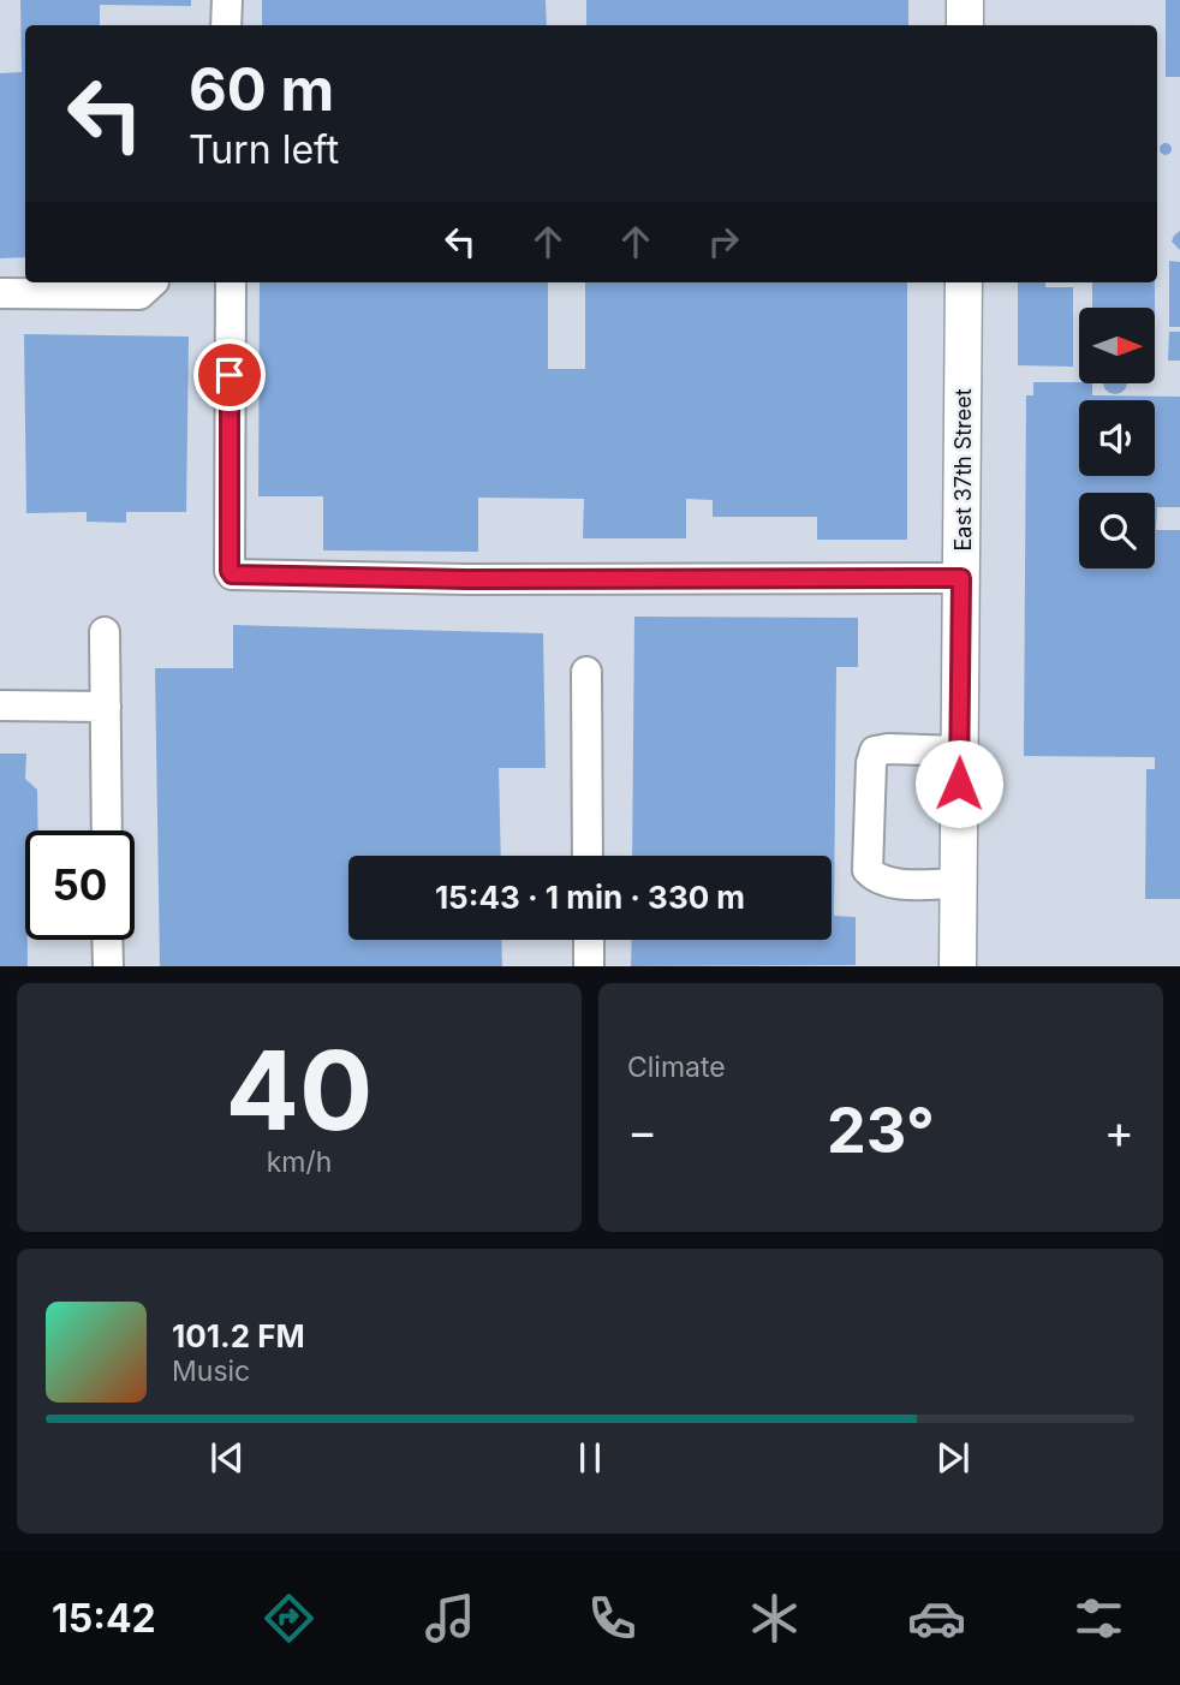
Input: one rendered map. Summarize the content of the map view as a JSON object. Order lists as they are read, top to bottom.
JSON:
{
  "streets": {
    "main road": ["East 37th Street"]
  },
  "north": "right",
  "page": {
    "turn": ["60 m", "Turn left"],
    "limit": "50",
    "trip": "15:43 · 1 min · 330 m",
    "tile": [
      ["40", "km/h"],
      "Climate"
    ],
    "heat": ["−", "23°", "+"],
    "song": ["101.2 FM", "Music"],
    "tabs": "15:42"
  }
}
